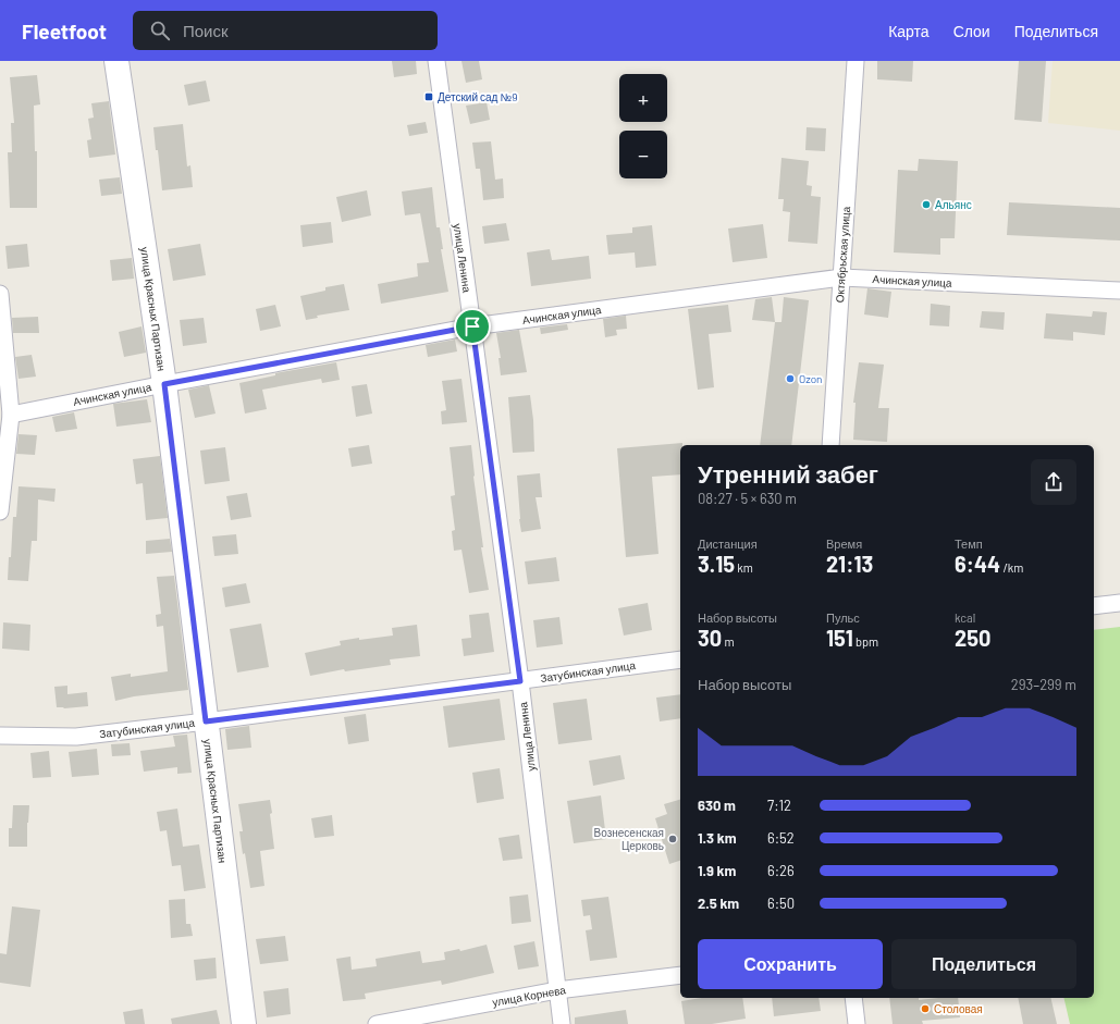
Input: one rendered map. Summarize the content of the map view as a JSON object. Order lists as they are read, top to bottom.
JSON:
{
  "streets": {
    "main road": ["улица Красных Партизан"],
    "street": [
      "Октябрьская улица",
      "улица Ленина",
      "Ачинская улица",
      "Затубинская улица",
      "улица Корнева"
    ]
  },
  "crossings": [
    ["Октябрьская улица", "Ачинская улица"],
    ["улица Ленина", "Ачинская улица"],
    ["улица Ленина", "Затубинская улица"],
    ["улица Ленина", "улица Корнева"],
    ["Ачинская улица", "улица Красных Партизан"],
    ["улица Красных Партизан", "Затубинская улица"]
  ],
  "places": {
    "transit": ["Детский сад №9"],
    "other": [
      "Альянс",
      "Ozon",
      "Вознесенская Церковь",
      "Столовая"
    ]
  },
  "page": {
    "header": "Fleetfoot",
    "search": "Поиск",
    "nav": ["Карта", "Слои", "Поделиться"],
    "map_buttons": ["+", "−"],
    "heading": ["Утренний забег", "08:27 · 5 × 630 m"],
    "stats": [
      ["Дистанция", "3.15 km"],
      ["Время", "21:13"],
      ["Темп", "6:44 /km"],
      ["Набор высоты", "30 m"],
      ["Пульс", "151 bpm"],
      ["kcal", "250"]
    ],
    "chart": ["Набор высоты", "293–299 m"],
    "list": [
      {
        "name": "630 m",
        "note": "7:12"
      },
      {
        "name": "1.3 km",
        "note": "6:52"
      },
      {
        "name": "1.9 km",
        "note": "6:26"
      },
      {
        "name": "2.5 km",
        "note": "6:50"
      }
    ],
    "buttons": ["Сохранить", "Поделиться"]
  }
}
